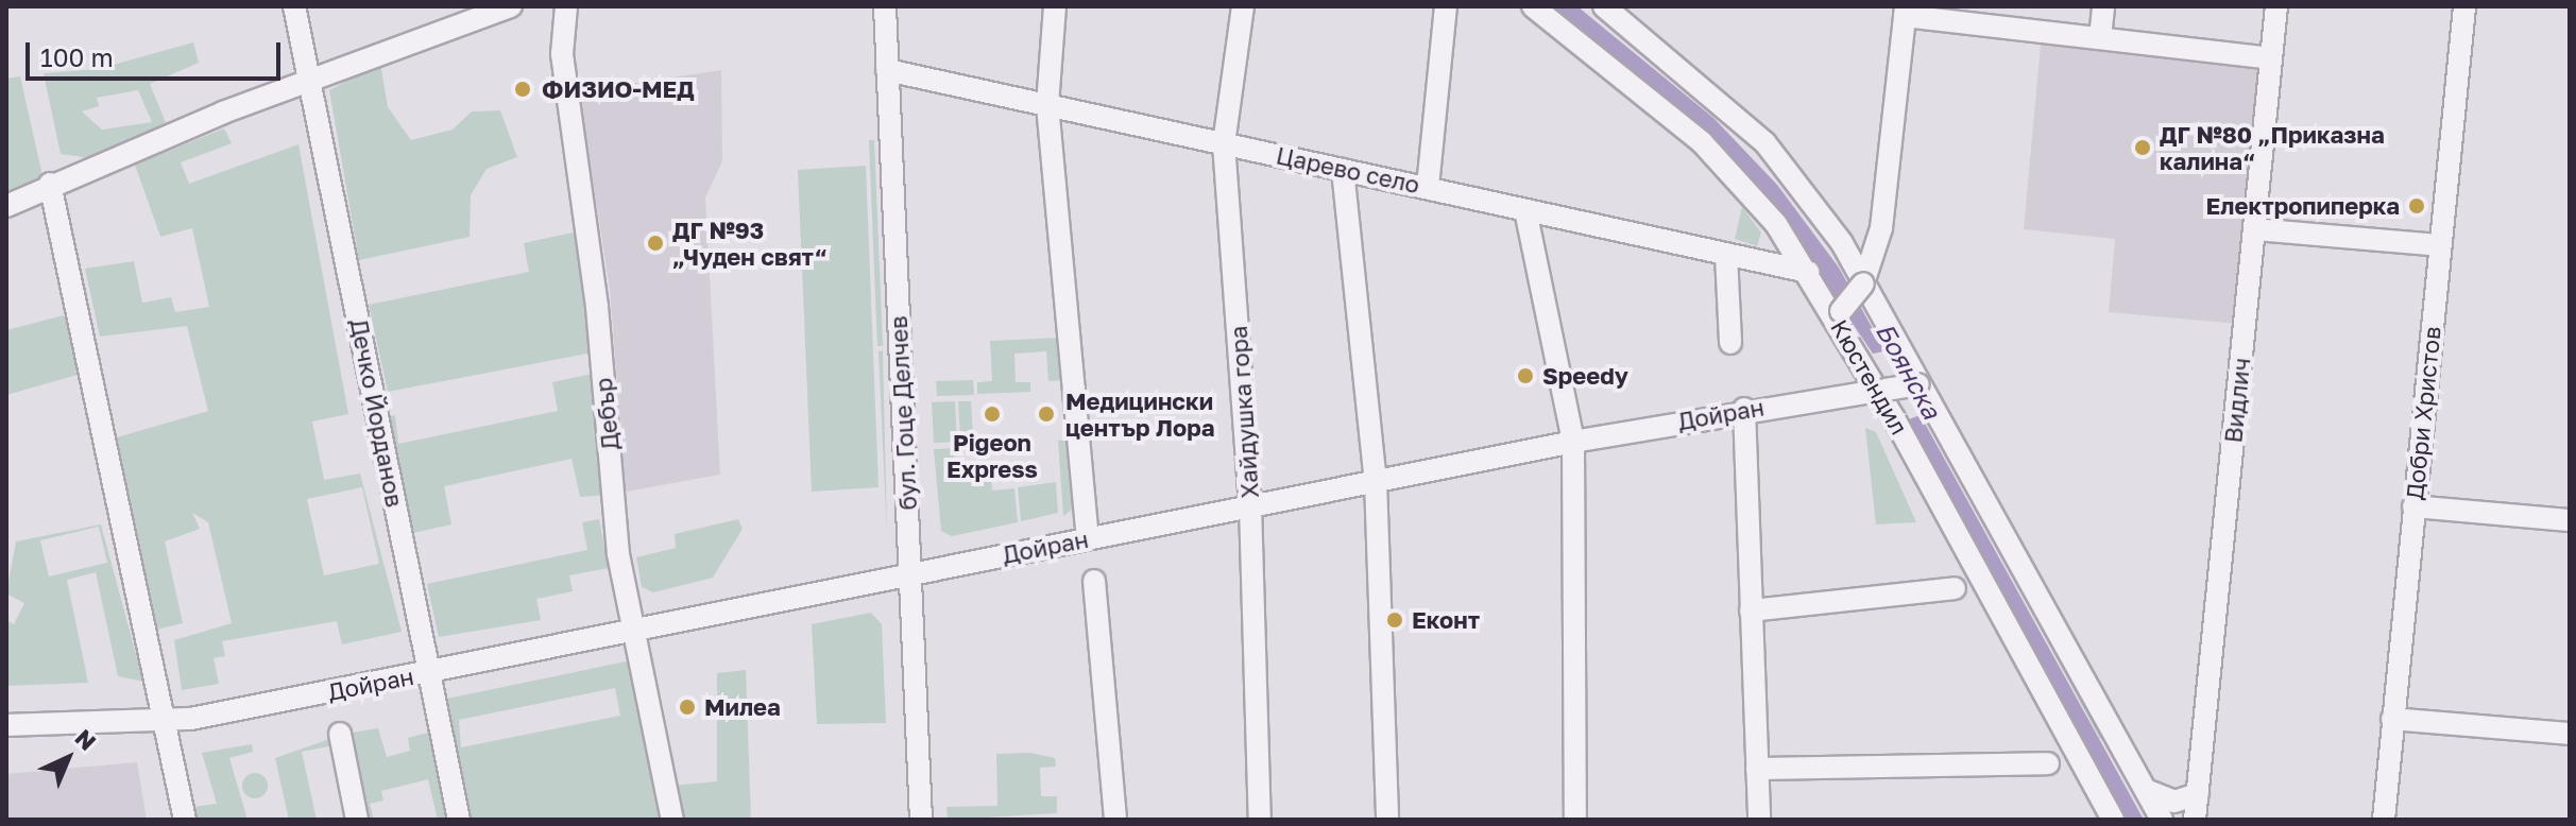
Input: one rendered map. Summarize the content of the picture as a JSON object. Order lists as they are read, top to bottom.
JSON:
{
  "streets": {
    "street": [
      "Царево село",
      "Кюстендил",
      "Видлич",
      "Хайдушка гора",
      "Дечко Йорданов",
      "бул. Гоце Делчев",
      "Добри Христов",
      "Дебър",
      "Дойран"
    ]
  },
  "crossings": [
    ["Царево село", "Кюстендил"],
    ["Царево село", "Хайдушка гора"],
    ["Царево село", "бул. Гоце Делчев"],
    ["Кюстендил", "Дойран"],
    ["Хайдушка гора", "Дойран"],
    ["Дечко Йорданов", "Дойран"],
    ["бул. Гоце Делчев", "Дойран"],
    ["Дебър", "Дойран"]
  ],
  "water": ["Боянска"],
  "places": [
    "ФИЗИО-МЕД",
    "ДГ №80 „Приказна калина“",
    "Електропиперка",
    "ДГ №93 „Чуден свят“",
    "Speedy",
    "Pigeon Express",
    "Медицински център Лора",
    "Еконт",
    "Милеа"
  ],
  "scale_bar": "100 m",
  "north": "top right"
}
